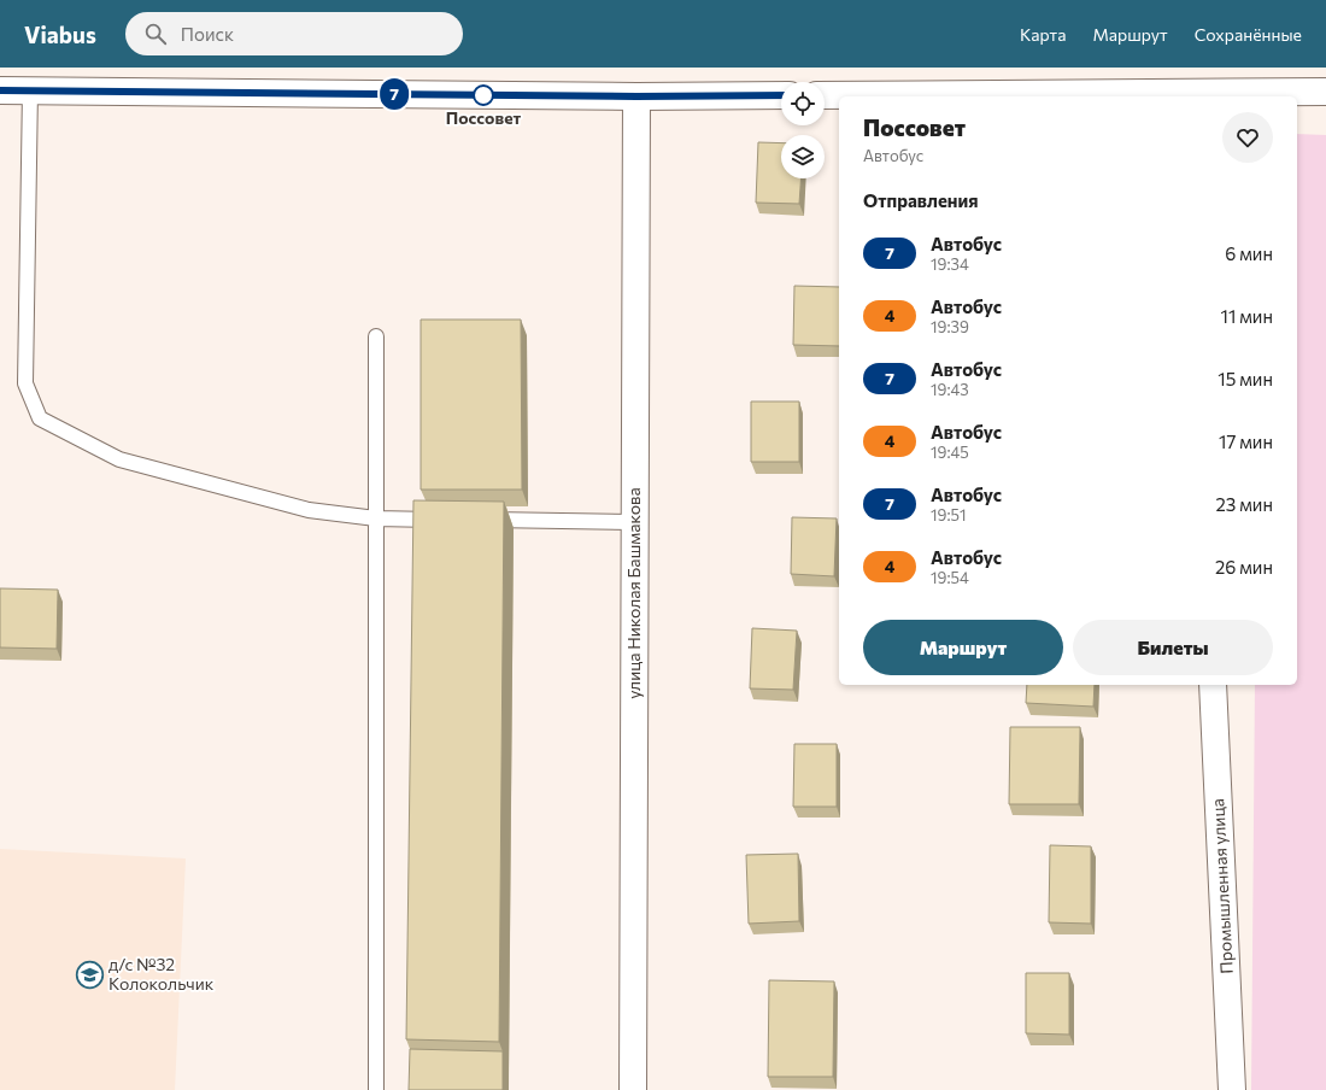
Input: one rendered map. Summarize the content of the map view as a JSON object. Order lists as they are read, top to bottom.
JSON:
{
  "streets": {
    "street": ["улица Николая Башмакова", "Промышленная улица"]
  },
  "places": {
    "other": ["Поссовет"],
    "school or university": ["д/с №32 Колокольчик"]
  },
  "lines": ["bus line 7"],
  "page": {
    "header": "Viabus",
    "search": "Поиск",
    "nav": ["Карта", "Маршрут", "Сохранённые"],
    "on_map": "7",
    "heading": [
      ["Поссовет", "Автобус"],
      "Отправления"
    ],
    "list": [
      {
        "mark": "7",
        "name": "Автобус",
        "note": "19:34",
        "value": "6 мин"
      },
      {
        "mark": "4",
        "name": "Автобус",
        "note": "19:39",
        "value": "11 мин"
      },
      {
        "mark": "7",
        "name": "Автобус",
        "note": "19:43",
        "value": "15 мин"
      },
      {
        "mark": "4",
        "name": "Автобус",
        "note": "19:45",
        "value": "17 мин"
      },
      {
        "mark": "7",
        "name": "Автобус",
        "note": "19:51",
        "value": "23 мин"
      },
      {
        "mark": "4",
        "name": "Автобус",
        "note": "19:54",
        "value": "26 мин"
      }
    ],
    "buttons": ["Маршрут", "Билеты"]
  }
}
